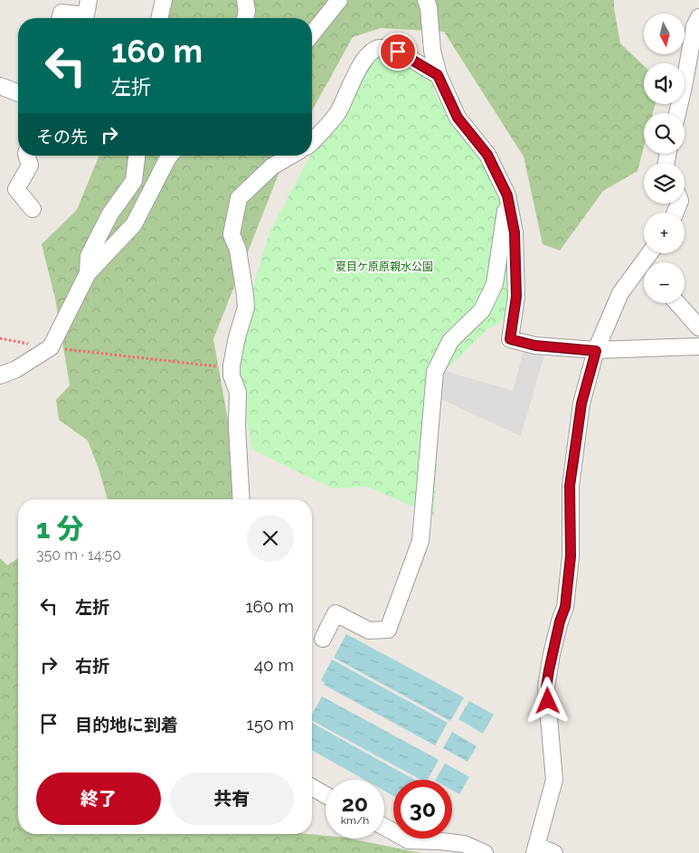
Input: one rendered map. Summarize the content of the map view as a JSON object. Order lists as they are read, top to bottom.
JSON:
{
  "parks": ["夏目ケ原原親水公園"],
  "north": "bottom",
  "page": {
    "map_buttons": ["+", "−"],
    "turn": ["160 m", "左折"],
    "then": "その先",
    "heading": ["1 分", "350 m · 14:50"],
    "list": [
      {
        "name": "左折",
        "value": "160 m"
      },
      {
        "name": "右折",
        "value": "40 m"
      },
      {
        "name": "目的地に到着",
        "value": "150 m"
      }
    ],
    "buttons": ["終了", "共有"],
    "speed": "20 km/h",
    "limit": "30"
  }
}
